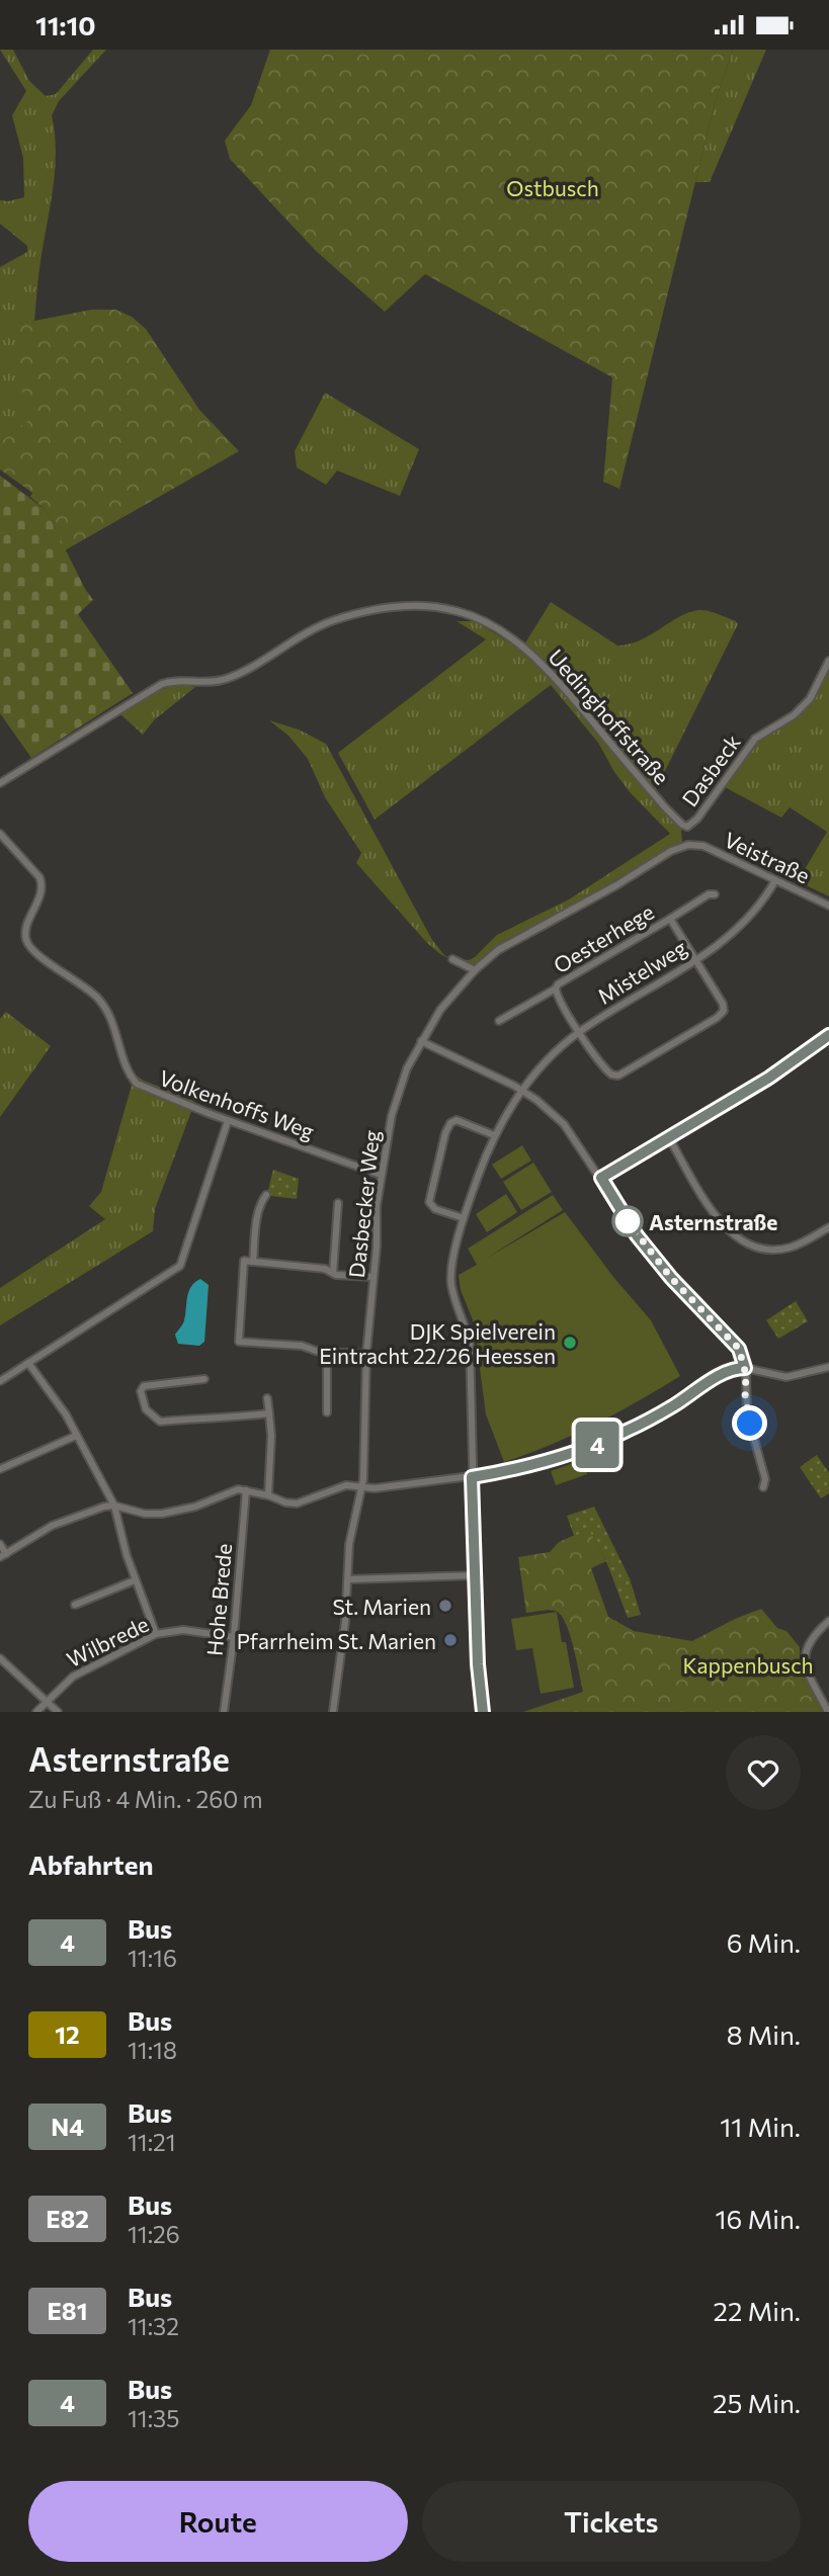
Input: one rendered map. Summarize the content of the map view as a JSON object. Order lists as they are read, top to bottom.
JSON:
{
  "streets": {
    "street": [
      "Uedinghoffstraße",
      "Dasbeck",
      "Veistraße",
      "Oesterhege",
      "Mistelweg",
      "Volkenhoffs Weg",
      "Dasbecker Weg",
      "Hohe Brede",
      "Wilbrede"
    ]
  },
  "crossings": [
    ["Uedinghoffstraße", "Dasbeck"],
    ["Dasbeck", "Veistraße"],
    ["Dasbeck", "Dasbecker Weg"],
    ["Veistraße", "Mistelweg"],
    ["Veistraße", "Dasbecker Weg"],
    ["Oesterhege", "Mistelweg"],
    ["Volkenhoffs Weg", "Dasbecker Weg"],
    ["Hohe Brede", "Wilbrede"]
  ],
  "parks": ["Ostbusch", "Kappenbusch"],
  "places": [
    "Asternstraße",
    "DJK Spielverein Eintracht 22/26 Heessen",
    "St. Marien",
    "Pfarrheim St. Marien"
  ],
  "lines": ["bus line 4"],
  "page": {
    "status": "11:10",
    "on_map": "4",
    "heading": [
      ["Asternstraße", "Zu Fuß · 4 Min. · 260 m"],
      "Abfahrten"
    ],
    "list": [
      {
        "mark": "4",
        "name": "Bus",
        "note": "11:16",
        "value": "6 Min."
      },
      {
        "mark": "12",
        "name": "Bus",
        "note": "11:18",
        "value": "8 Min."
      },
      {
        "mark": "N4",
        "name": "Bus",
        "note": "11:21",
        "value": "11 Min."
      },
      {
        "mark": "E82",
        "name": "Bus",
        "note": "11:26",
        "value": "16 Min."
      },
      {
        "mark": "E81",
        "name": "Bus",
        "note": "11:32",
        "value": "22 Min."
      },
      {
        "mark": "4",
        "name": "Bus",
        "note": "11:35",
        "value": "25 Min."
      }
    ],
    "buttons": ["Route", "Tickets"]
  }
}
